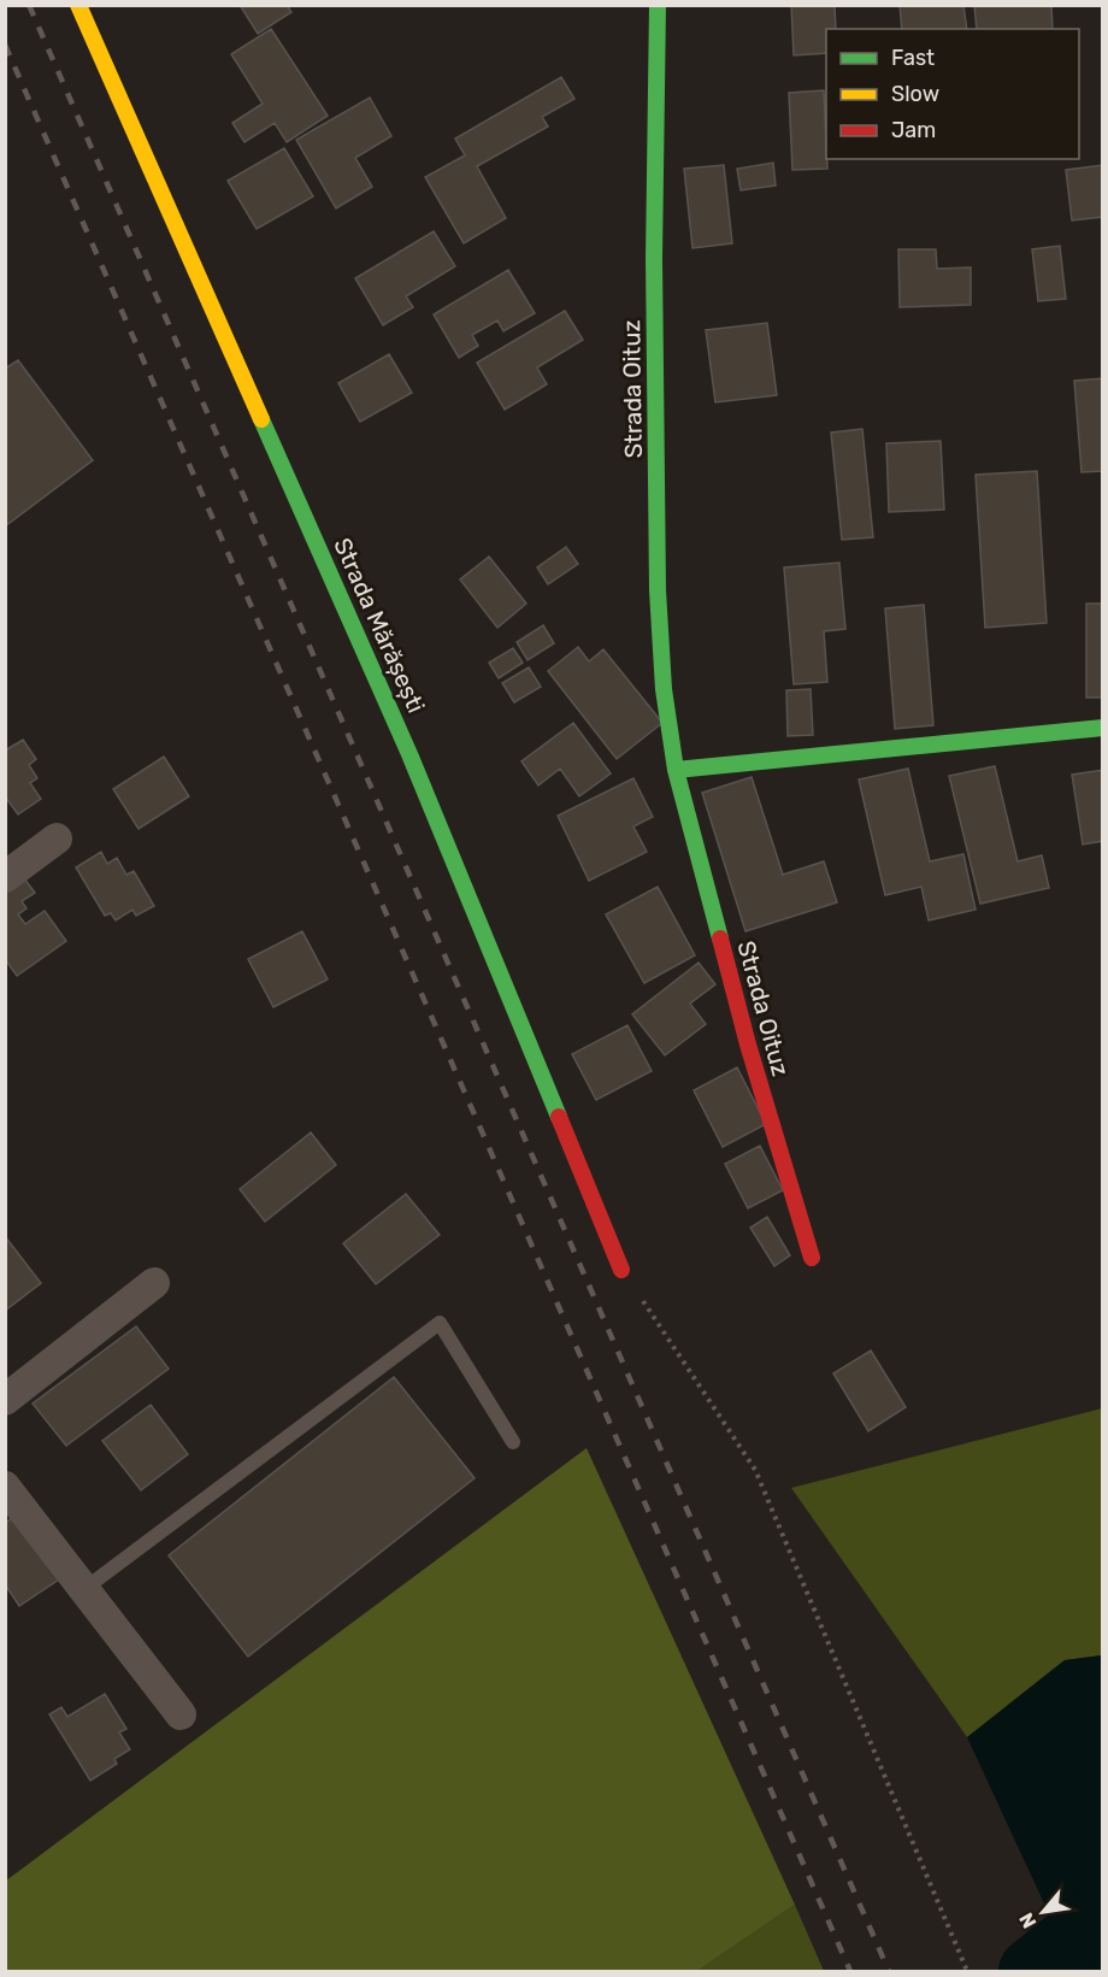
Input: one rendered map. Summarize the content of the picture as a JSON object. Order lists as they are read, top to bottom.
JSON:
{
  "streets": {
    "street": ["Strada Oituz", "Strada Mărășești"]
  },
  "legend": ["Fast", "Slow", "Jam"],
  "north": "bottom left"
}
